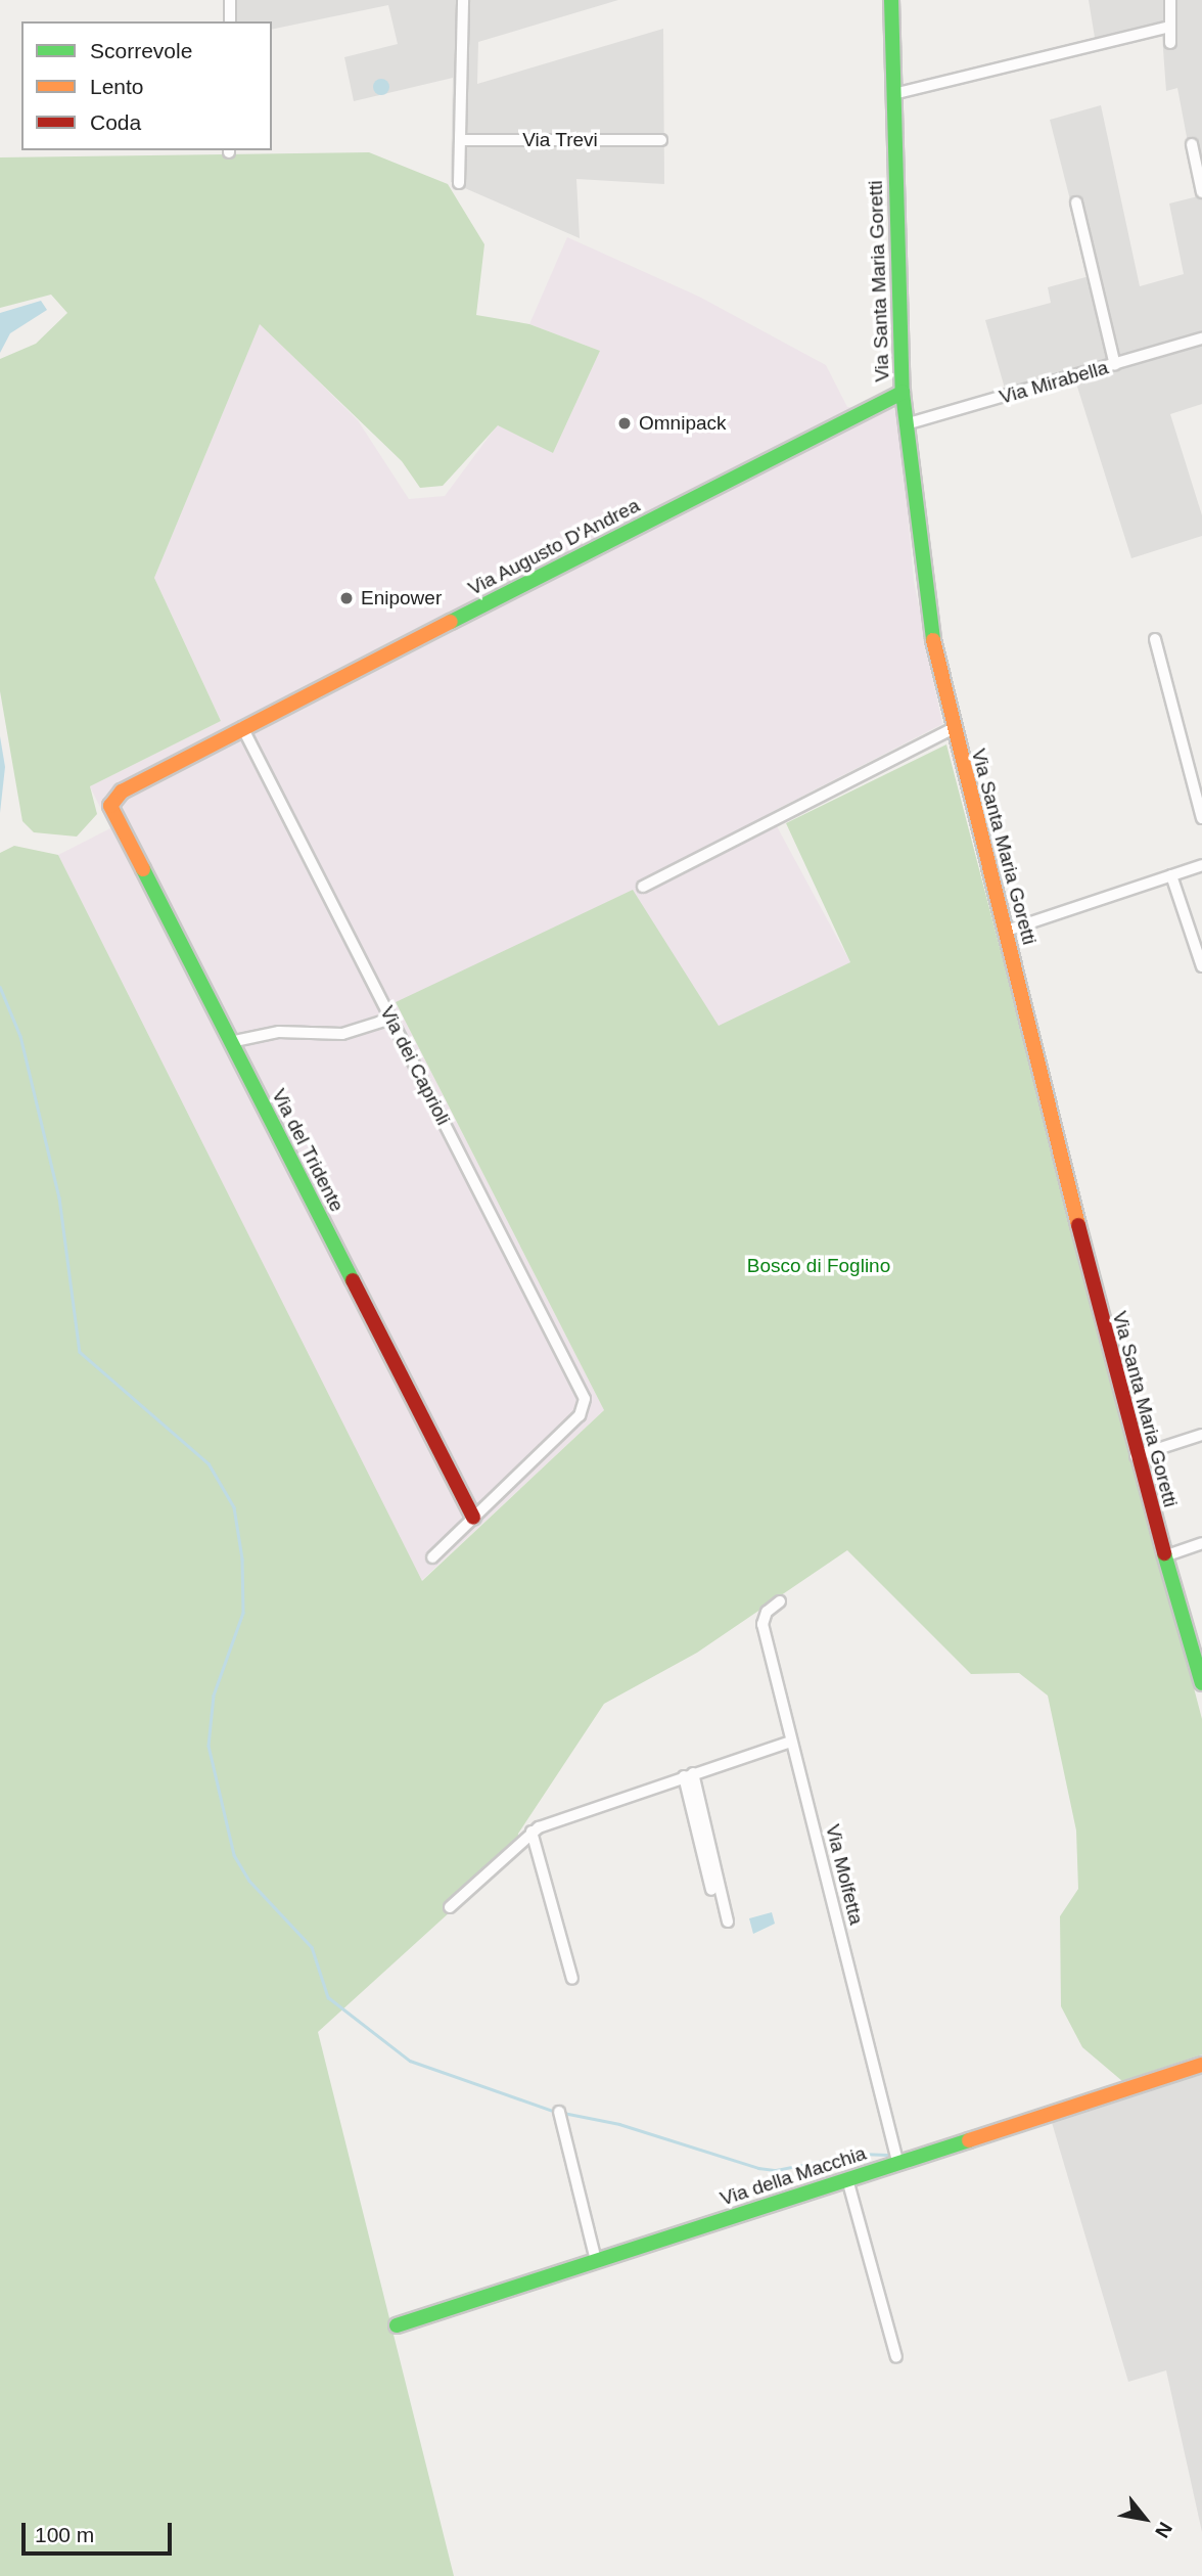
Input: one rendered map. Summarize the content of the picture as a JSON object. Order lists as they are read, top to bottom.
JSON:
{
  "streets": {
    "street": [
      "Via Trevi",
      "Via Santa Maria Goretti",
      "Via Mirabella",
      "Via Augusto D'Andrea",
      "Via dei Caprioli",
      "Via del Tridente",
      "Via Molfetta",
      "Via della Macchia"
    ]
  },
  "crossings": [
    ["Via Santa Maria Goretti", "Via Mirabella"],
    ["Via Santa Maria Goretti", "Via Augusto D'Andrea"],
    ["Via Augusto D'Andrea", "Via dei Caprioli"],
    ["Via Augusto D'Andrea", "Via del Tridente"],
    ["Via dei Caprioli", "Via del Tridente"],
    ["Via Molfetta", "Via della Macchia"]
  ],
  "parks": ["Bosco di Foglino"],
  "places": ["Omnipack", "Enipower"],
  "legend": ["Scorrevole", "Lento", "Coda"],
  "scale_bar": "100 m",
  "north": "bottom right"
}
